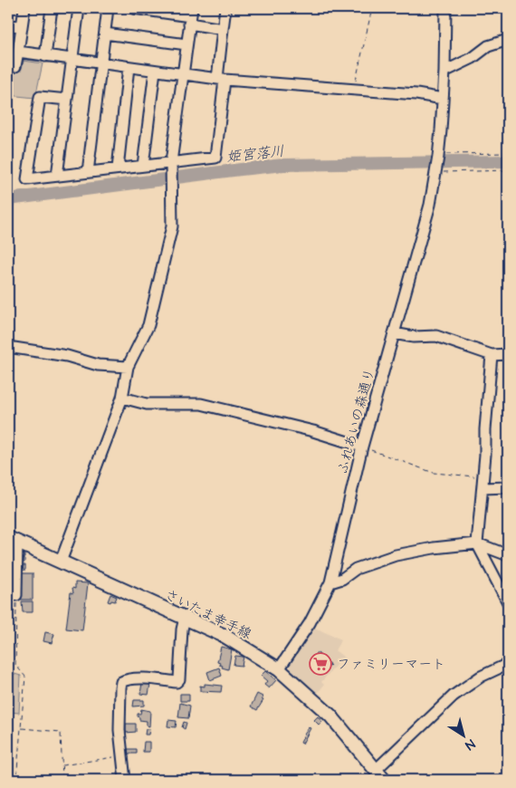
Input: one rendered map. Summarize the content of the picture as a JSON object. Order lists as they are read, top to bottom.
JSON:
{
  "streets": {
    "main road": ["さいたま幸手線"],
    "street": ["ふれあいの森通り"]
  },
  "crossings": [
    ["ふれあいの森通り", "さいたま幸手線"]
  ],
  "water": ["姫宮落川"],
  "places": {
    "supermarket": ["ファミリーマート"]
  },
  "north": "bottom right"
}
